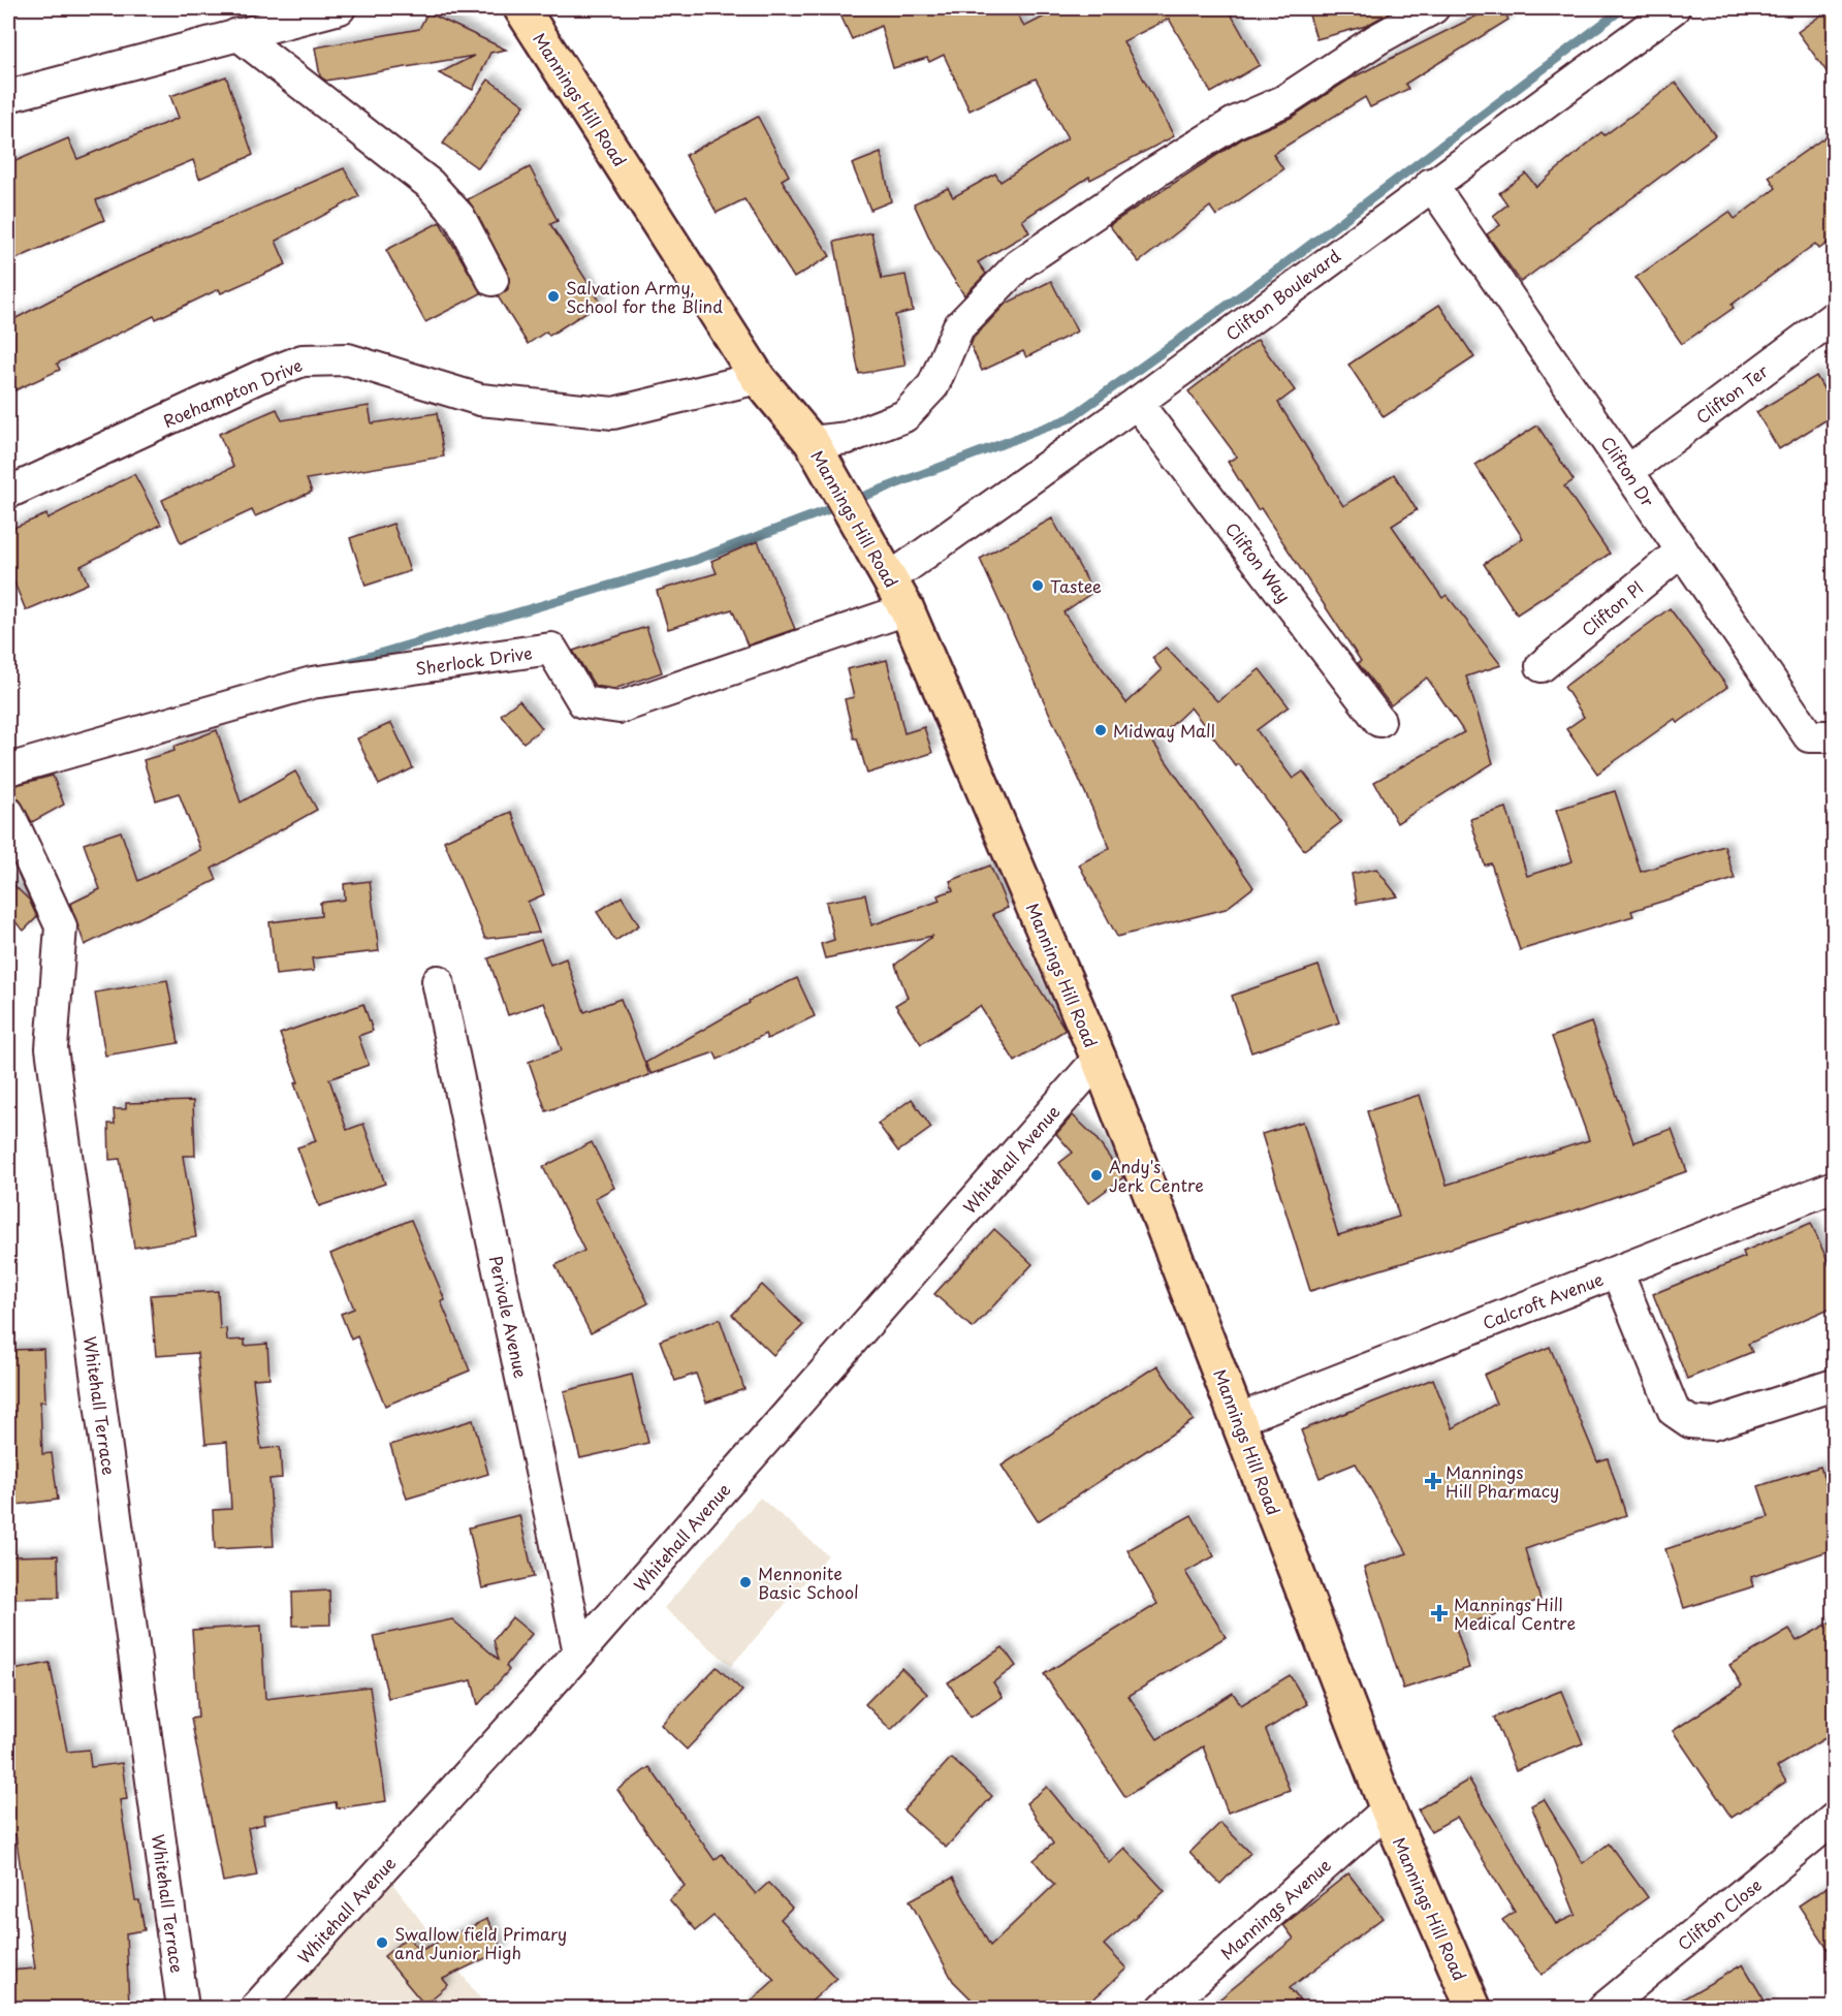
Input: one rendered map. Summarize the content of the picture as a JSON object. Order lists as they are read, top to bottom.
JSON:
{
  "streets": {
    "main road": ["Mannings Hill Road"],
    "street": [
      "Clifton Boulevard",
      "Roehampton Drive",
      "Clifton Ter",
      "Clifton Dr",
      "Clifton Way",
      "Clifton Pl",
      "Sherlock Drive",
      "Whitehall Avenue",
      "Calcroft Avenue",
      "Perivale Avenue",
      "Whitehall Terrace",
      "Mannings Avenue",
      "Clifton Close"
    ]
  },
  "crossings": [
    ["Mannings Hill Road", "Clifton Boulevard"],
    ["Mannings Hill Road", "Roehampton Drive"],
    ["Mannings Hill Road", "Sherlock Drive"],
    ["Mannings Hill Road", "Whitehall Avenue"],
    ["Mannings Hill Road", "Calcroft Avenue"],
    ["Mannings Hill Road", "Mannings Avenue"],
    ["Clifton Boulevard", "Clifton Dr"],
    ["Clifton Boulevard", "Clifton Way"],
    ["Clifton Ter", "Clifton Dr"],
    ["Clifton Dr", "Clifton Pl"],
    ["Whitehall Avenue", "Perivale Avenue"]
  ],
  "places": {
    "other": [
      "Salvation Army, School for the Blind",
      "Tastee",
      "Midway Mall",
      "Andy's Jerk Centre",
      "Mennonite Basic School",
      "Swallow field Primary and Junior High"
    ],
    "health": ["Mannings Hill Pharmacy", "Mannings Hill Medical Centre"]
  }
}
